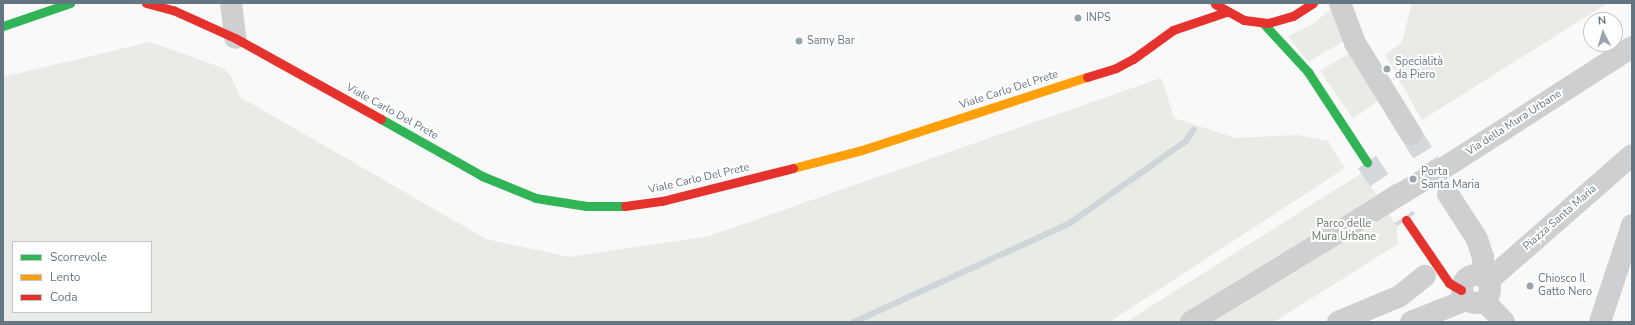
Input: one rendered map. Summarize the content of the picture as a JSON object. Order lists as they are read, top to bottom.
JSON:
{
  "streets": {
    "main road": ["Viale Carlo Del Prete"],
    "street": ["Via della Mura Urbane", "Piazza Santa Maria"]
  },
  "parks": ["Parco delle Mura Urbane"],
  "places": [
    "INPS",
    "Samy Bar",
    "Specialità da Piero",
    "Porta Santa Maria",
    "Chiosco Il Gatto Nero"
  ],
  "legend": ["Scorrevole", "Lento", "Coda"],
  "north": "top"
}
